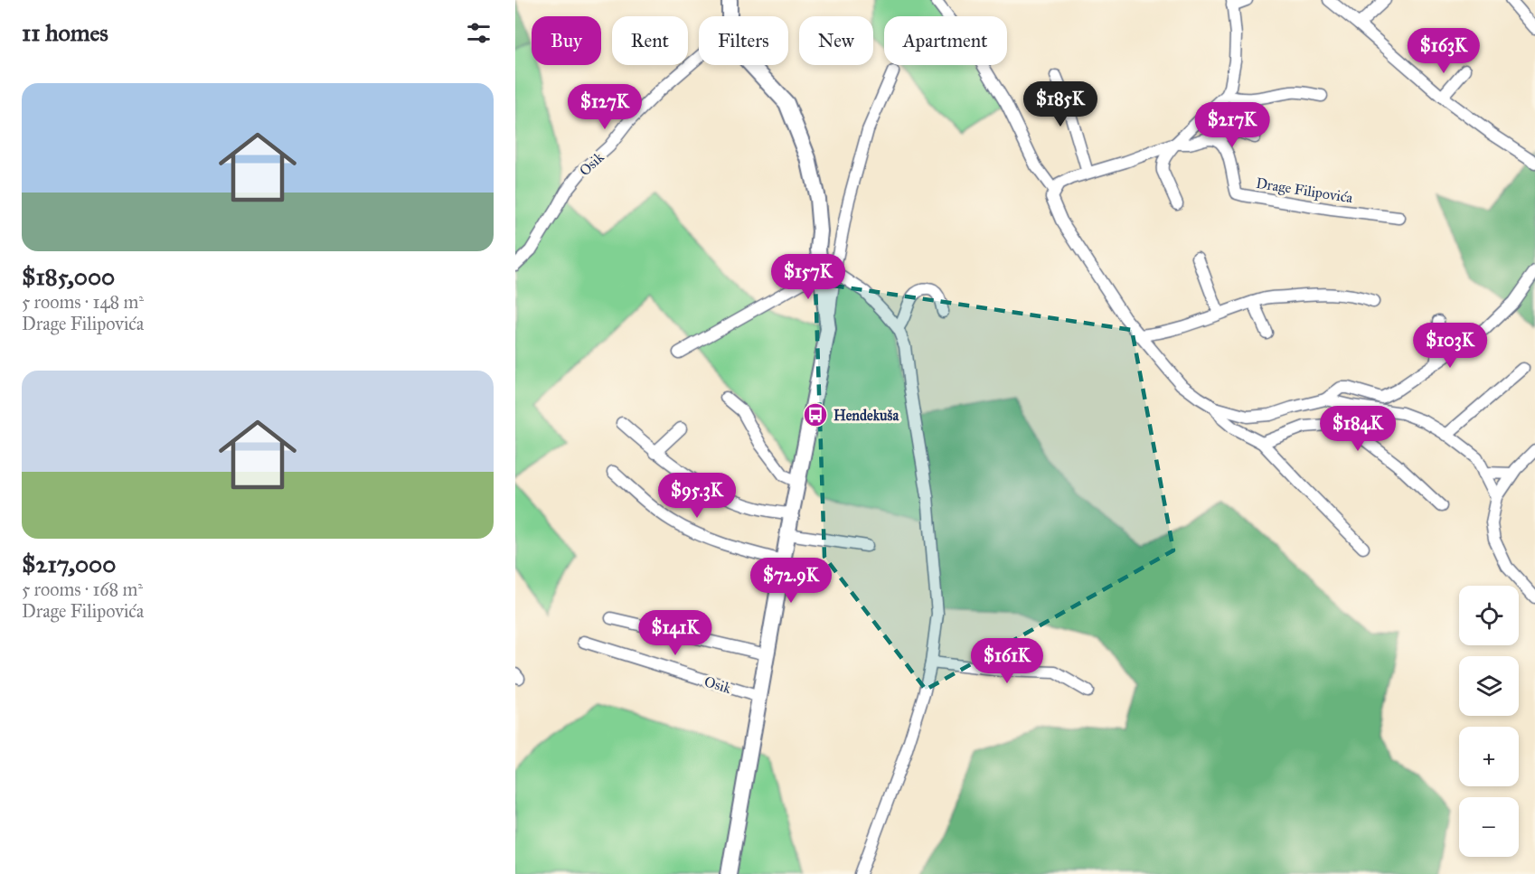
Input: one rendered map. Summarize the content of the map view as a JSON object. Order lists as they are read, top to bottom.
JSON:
{
  "streets": {
    "street": ["Osik", "Drage Filipovića"]
  },
  "places": {
    "bus stop": ["Hendekuša"]
  },
  "page": {
    "heading": "11 homes",
    "chip": [
      "Buy",
      "Rent",
      "Filters",
      "New",
      "Apartment"
    ],
    "price": [
      "$163K",
      "$185K",
      "$127K",
      "$217K",
      "$157K",
      "$103K",
      "$184K",
      "$95.3K",
      "$72.9K",
      "$141K",
      "$161K"
    ],
    "list": [
      {
        "name": "$185,000",
        "note": "5 rooms · 148 m² · Drage Filipovića"
      },
      {
        "name": "$217,000",
        "note": "5 rooms · 168 m² · Drage Filipovića"
      }
    ],
    "map_buttons": ["+", "−"]
  }
}
